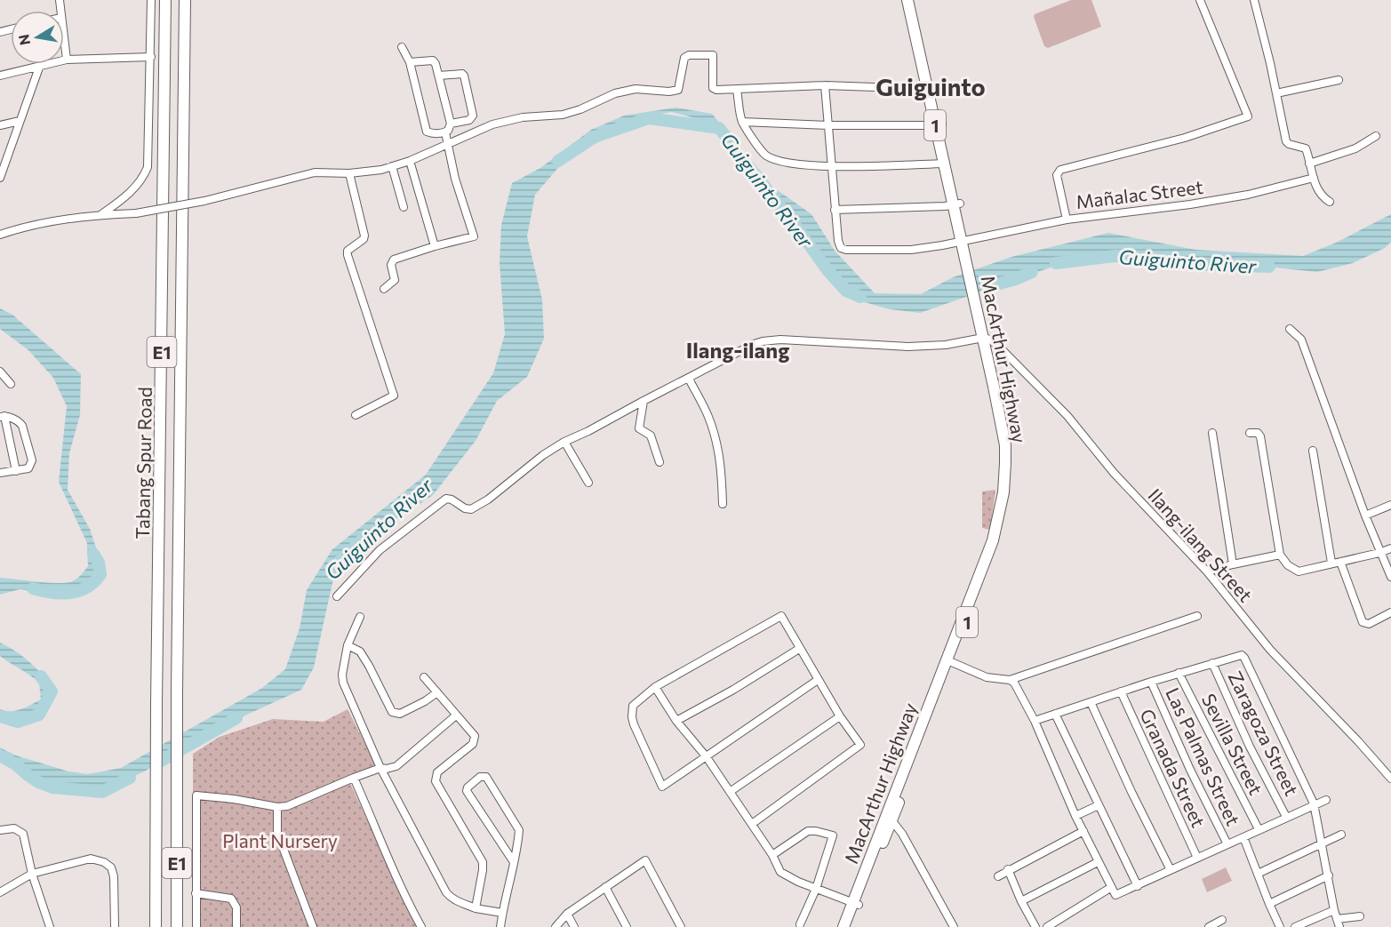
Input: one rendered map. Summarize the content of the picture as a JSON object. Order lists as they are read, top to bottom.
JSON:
{
  "streets": {
    "highway": [
      "1",
      "E1",
      "MacArthur Highway",
      "Tabang Spur Road"
    ],
    "street": [
      "Mañalac Street",
      "Ilang-ilang Street",
      "Zaragoza Street",
      "Sevilla Street",
      "Las Palmas Street",
      "Granada Street"
    ]
  },
  "crossings": [
    ["Mañalac Street", "MacArthur Highway"],
    ["MacArthur Highway", "Ilang-ilang Street"]
  ],
  "districts": ["Guiguinto", "Ilang-ilang"],
  "water": ["Guiguinto River"],
  "parks": ["Plant Nursery"],
  "north": "left"
}
